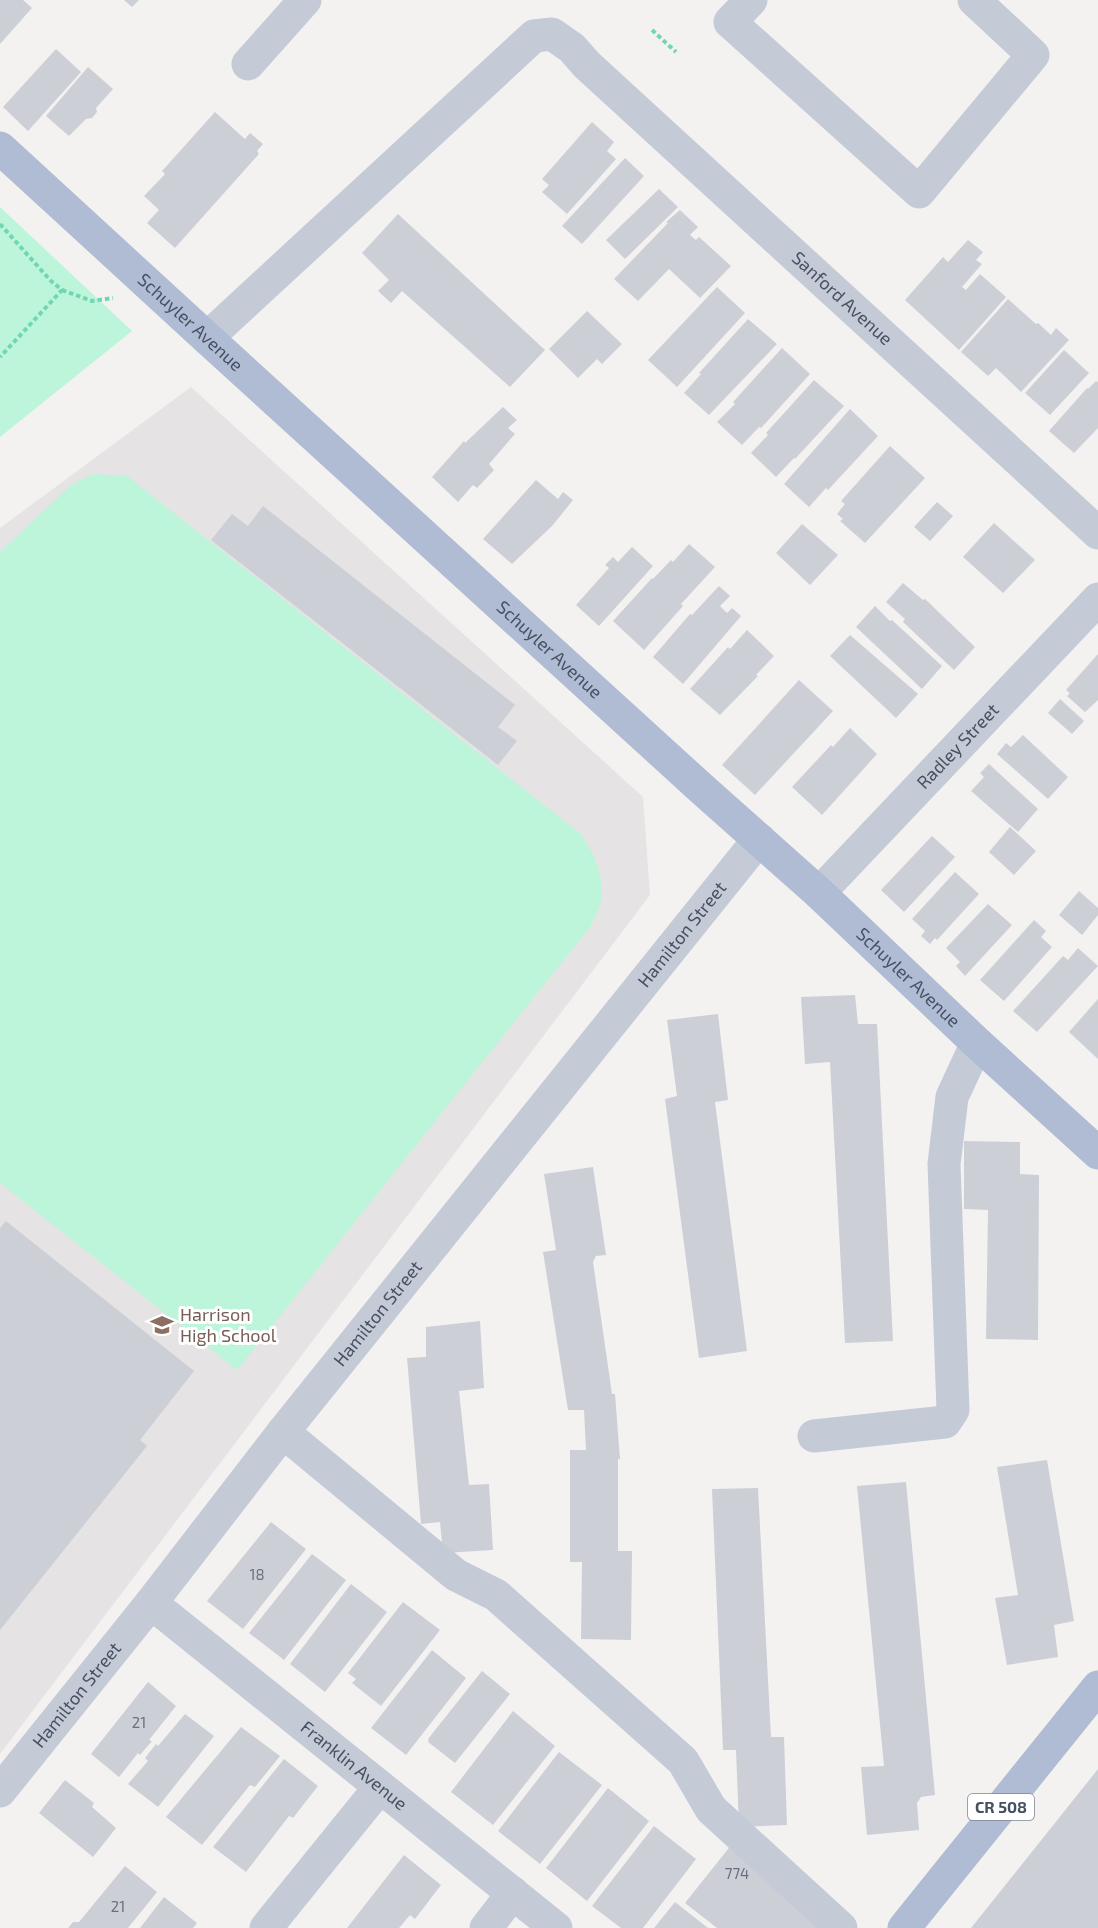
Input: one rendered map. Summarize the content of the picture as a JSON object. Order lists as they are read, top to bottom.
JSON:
{
  "streets": {
    "main road": ["Schuyler Avenue", "CR 508"],
    "street": [
      "Sanford Avenue",
      "Radley Street",
      "Hamilton Street",
      "Franklin Avenue"
    ]
  },
  "crossings": [
    ["Sanford Avenue", "Schuyler Avenue"],
    ["Schuyler Avenue", "Radley Street"],
    ["Schuyler Avenue", "Hamilton Street"],
    ["Hamilton Street", "Franklin Avenue"]
  ],
  "places": {
    "school or university": ["Harrison High School"]
  },
  "house_numbers": [
    "18",
    "21",
    "774",
    "21"
  ]
}
